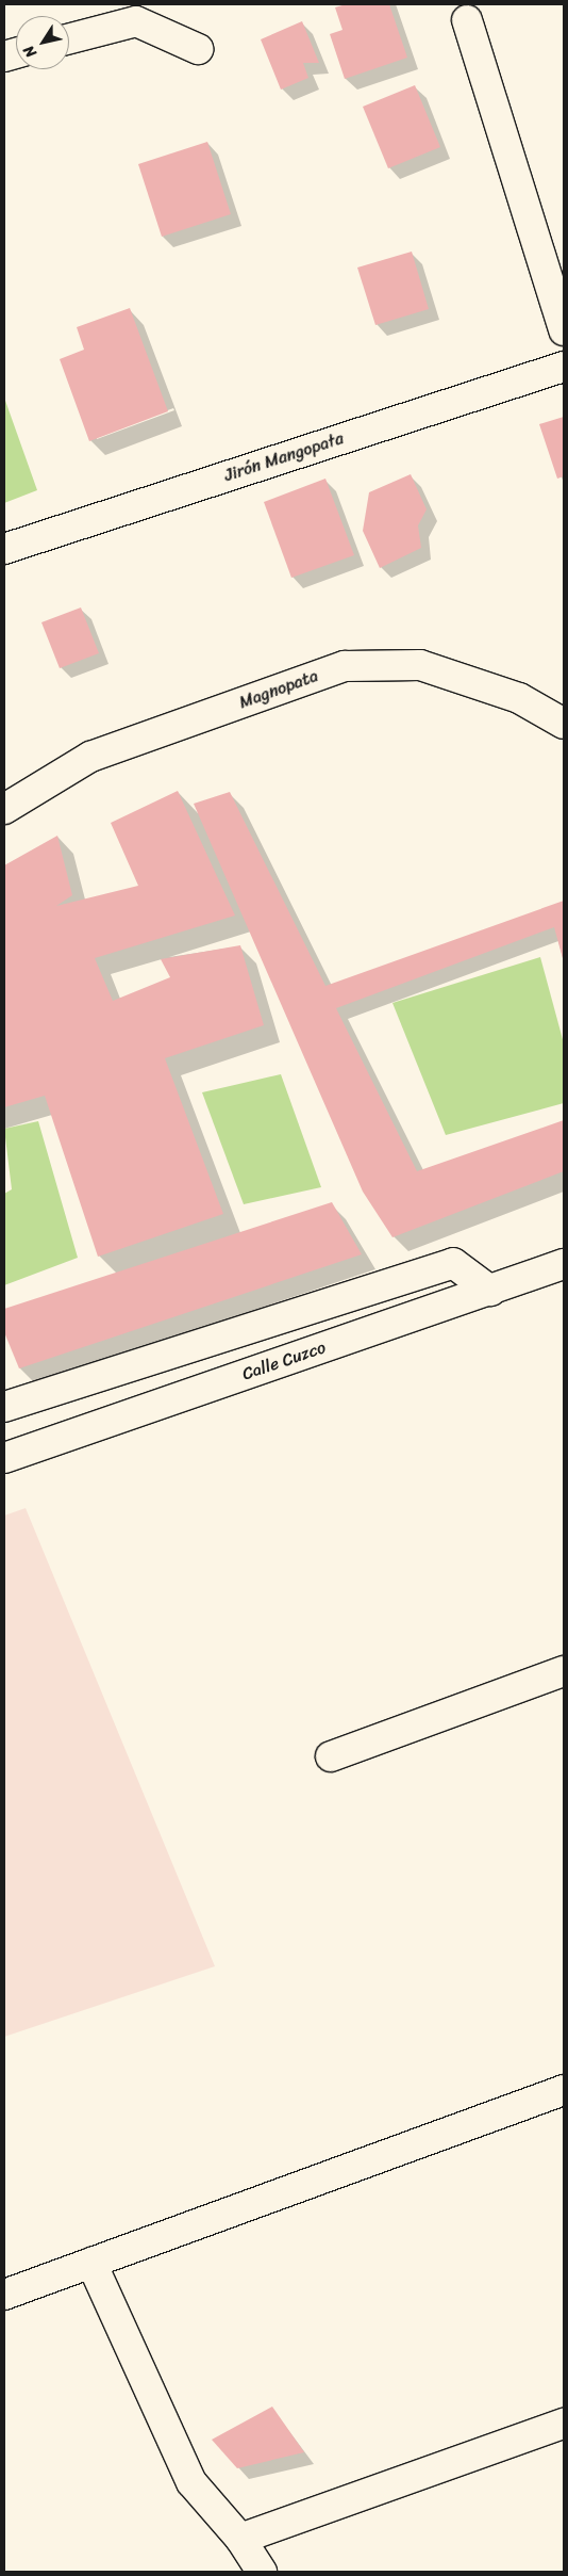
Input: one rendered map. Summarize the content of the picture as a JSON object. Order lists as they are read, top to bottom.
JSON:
{
  "streets": {
    "street": ["Jirón Mangopata", "Magnopata", "Calle Cuzco"]
  },
  "north": "bottom left"
}
